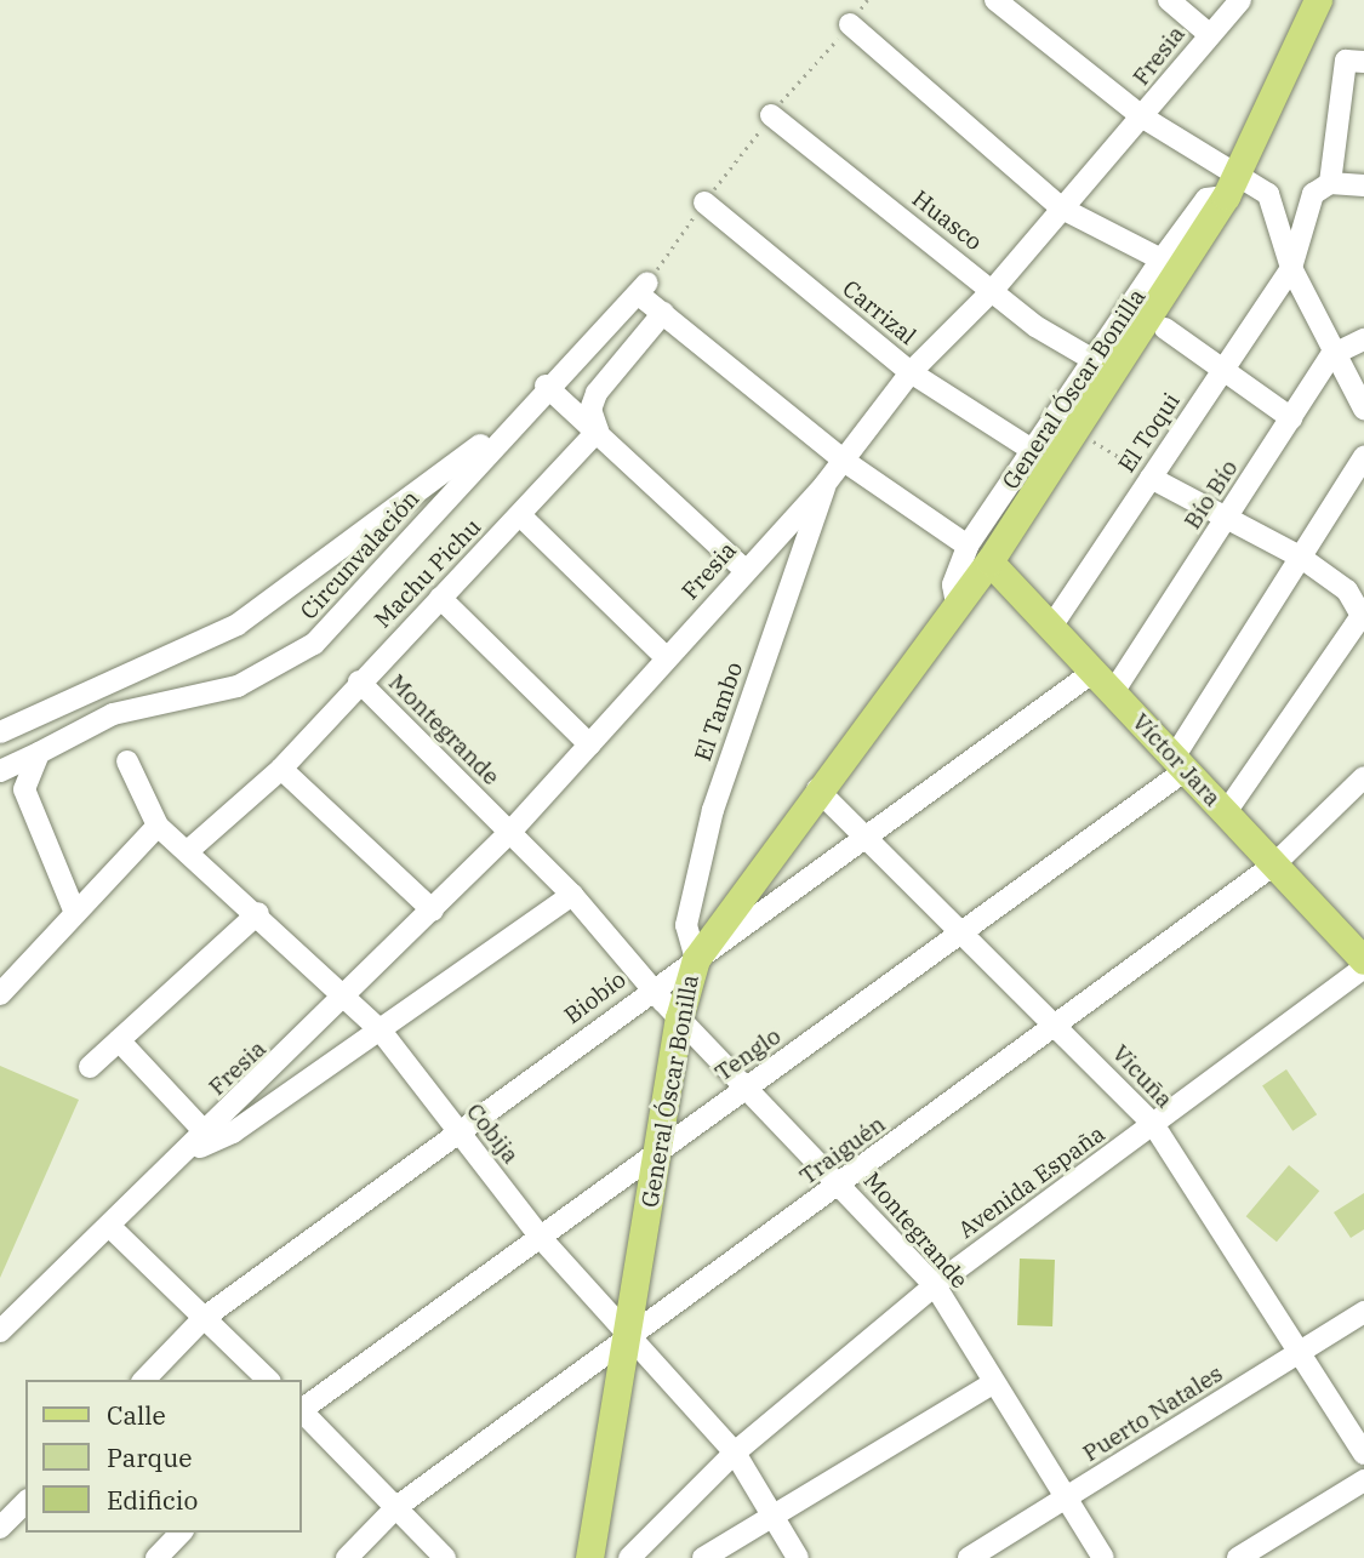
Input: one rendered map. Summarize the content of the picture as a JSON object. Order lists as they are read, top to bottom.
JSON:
{
  "streets": {
    "main road": ["General Óscar Bonilla", "Víctor Jara"],
    "street": [
      "Fresia",
      "Huasco",
      "Carrizal",
      "El Toqui",
      "Bío Bío",
      "Circunvalación",
      "Machu Pichu",
      "El Tambo",
      "Montegrande",
      "Biobío",
      "Tenglo",
      "Vicuña",
      "Cobija",
      "Traiguén",
      "Avenida España",
      "Puerto Natales"
    ]
  },
  "crossings": [
    ["Fresia", "Huasco"],
    ["Fresia", "Carrizal"],
    ["Fresia", "El Tambo"],
    ["Fresia", "Montegrande"],
    ["Fresia", "Víctor Jara"],
    ["Fresia", "Cobija"],
    ["Huasco", "General Óscar Bonilla"],
    ["Carrizal", "General Óscar Bonilla"],
    ["General Óscar Bonilla", "El Tambo"],
    ["General Óscar Bonilla", "Montegrande"],
    ["General Óscar Bonilla", "Víctor Jara"],
    ["General Óscar Bonilla", "Biobío"],
    ["General Óscar Bonilla", "Tenglo"],
    ["General Óscar Bonilla", "Vicuña"],
    ["General Óscar Bonilla", "Cobija"],
    ["General Óscar Bonilla", "Traiguén"],
    ["El Toqui", "Víctor Jara"],
    ["Bío Bío", "Víctor Jara"],
    ["Circunvalación", "Víctor Jara"],
    ["Machu Pichu", "Montegrande"],
    ["Machu Pichu", "Cobija"],
    ["El Tambo", "Biobío"],
    ["Montegrande", "Biobío"],
    ["Montegrande", "Tenglo"],
    ["Montegrande", "Traiguén"],
    ["Montegrande", "Avenida España"],
    ["Montegrande", "Puerto Natales"],
    ["Víctor Jara", "Biobío"],
    ["Víctor Jara", "Tenglo"],
    ["Víctor Jara", "Traiguén"],
    ["Biobío", "Vicuña"],
    ["Biobío", "Cobija"],
    ["Tenglo", "Vicuña"],
    ["Tenglo", "Cobija"],
    ["Vicuña", "Traiguén"],
    ["Vicuña", "Avenida España"],
    ["Vicuña", "Puerto Natales"],
    ["Cobija", "Traiguén"],
    ["Cobija", "Avenida España"]
  ],
  "legend": ["Calle", "Parque", "Edificio"]
}
